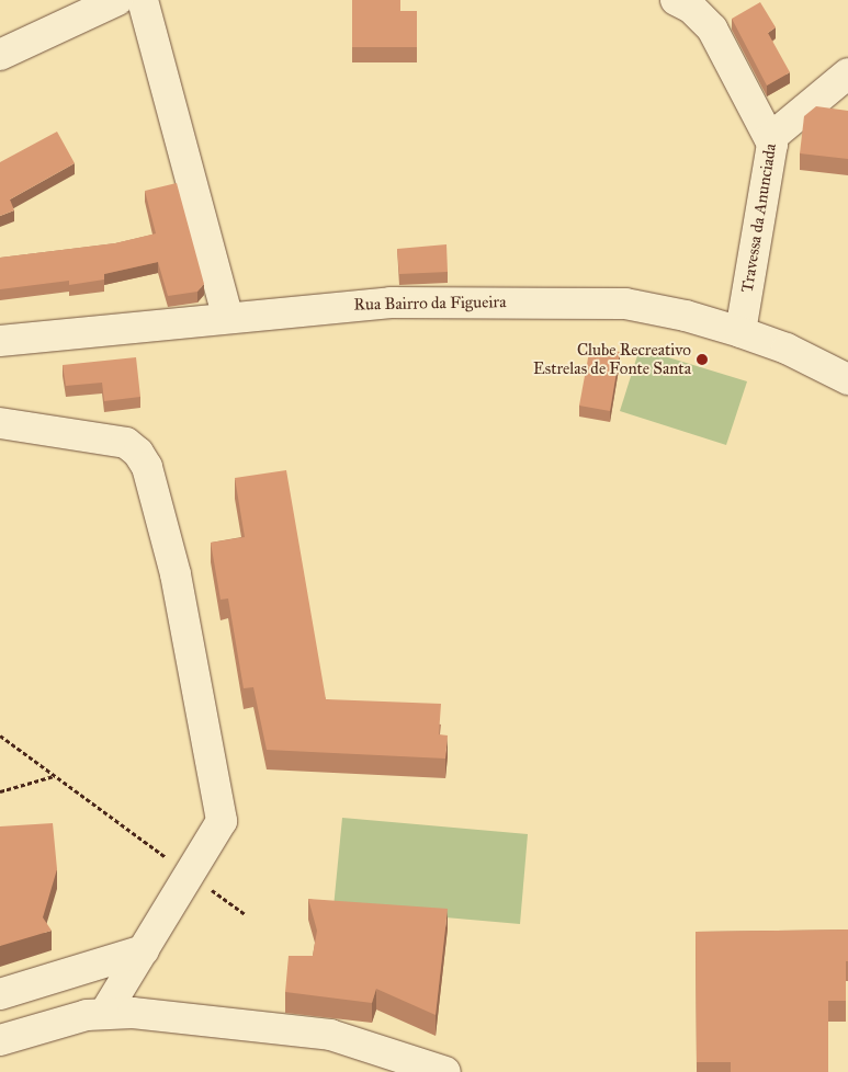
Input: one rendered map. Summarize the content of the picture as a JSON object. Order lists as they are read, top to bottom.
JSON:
{
  "streets": {
    "street": ["Travessa da Anunciada", "Rua Bairro da Figueira"]
  },
  "crossings": [
    ["Travessa da Anunciada", "Rua Bairro da Figueira"]
  ],
  "places": ["Clube Recreativo Estrelas de Fonte Santa"]
}
